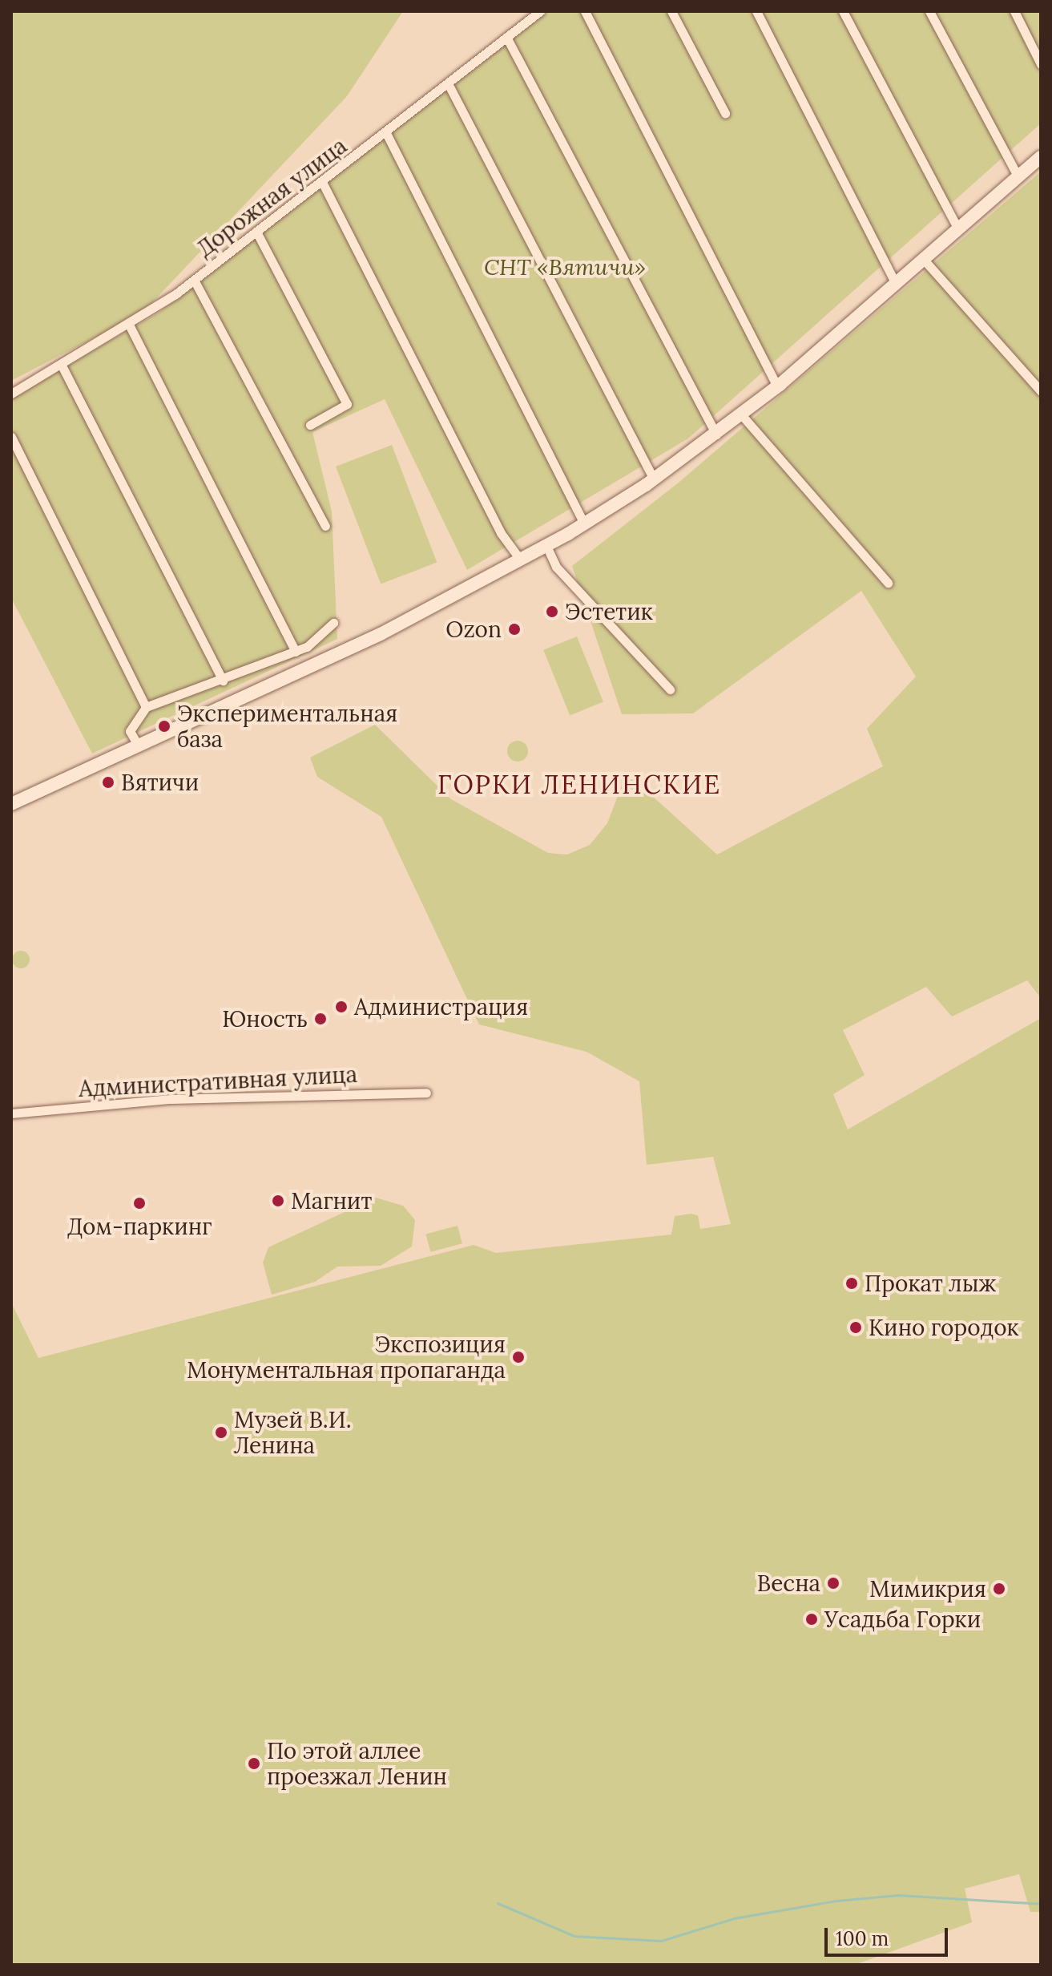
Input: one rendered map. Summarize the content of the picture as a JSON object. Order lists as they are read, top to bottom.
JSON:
{
  "streets": {
    "street": ["Дорожная улица", "Административная улица"]
  },
  "districts": ["ГОРКИ ЛЕНИНСКИЕ"],
  "parks": ["СНТ «Вятичи»"],
  "places": [
    "Эстетик",
    "Ozon",
    "Экспериментальная база",
    "Вятичи",
    "Администрация",
    "Юность",
    "Магнит",
    "Дом-паркинг",
    "Прокат лыж",
    "Кино городок",
    "Экспозиция Монументальная пропаганда",
    "Музей В.И. Ленина",
    "Весна",
    "Мимикрия",
    "Усадьба Горки",
    "По этой аллее проезжал Ленин"
  ],
  "scale_bar": "100 m"
}
